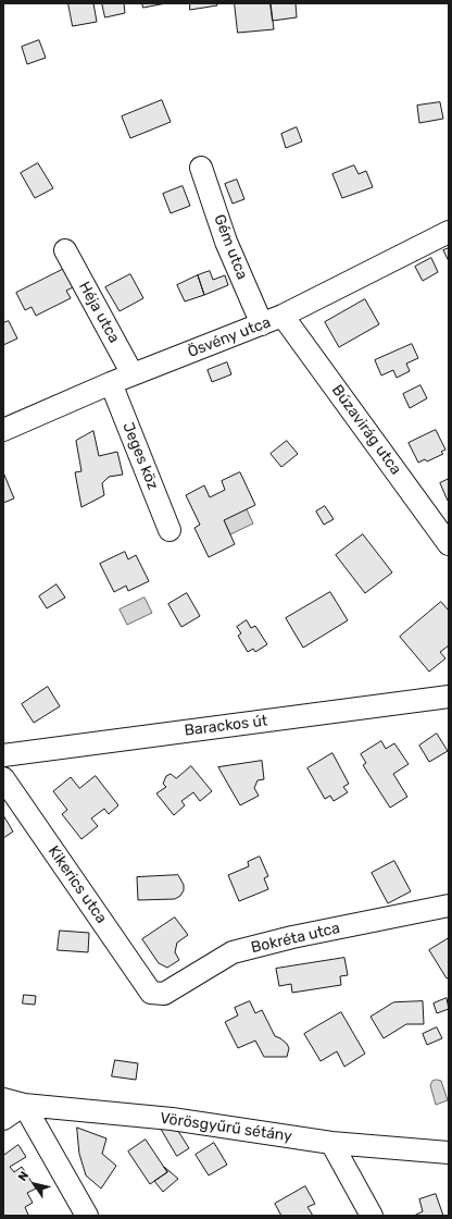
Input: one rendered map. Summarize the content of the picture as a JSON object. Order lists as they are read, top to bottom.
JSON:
{
  "streets": {
    "street": [
      "Gém utca",
      "Héja utca",
      "Ösvény utca",
      "Búzavirág utca",
      "Jeges köz",
      "Barackos út",
      "Kikerics utca",
      "Bokréta utca",
      "Vörösgyűrű sétány"
    ]
  },
  "crossings": [
    ["Gém utca", "Ösvény utca"],
    ["Héja utca", "Ösvény utca"],
    ["Ösvény utca", "Búzavirág utca"],
    ["Ösvény utca", "Jeges köz"],
    ["Kikerics utca", "Bokréta utca"]
  ],
  "north": "top left"
}
